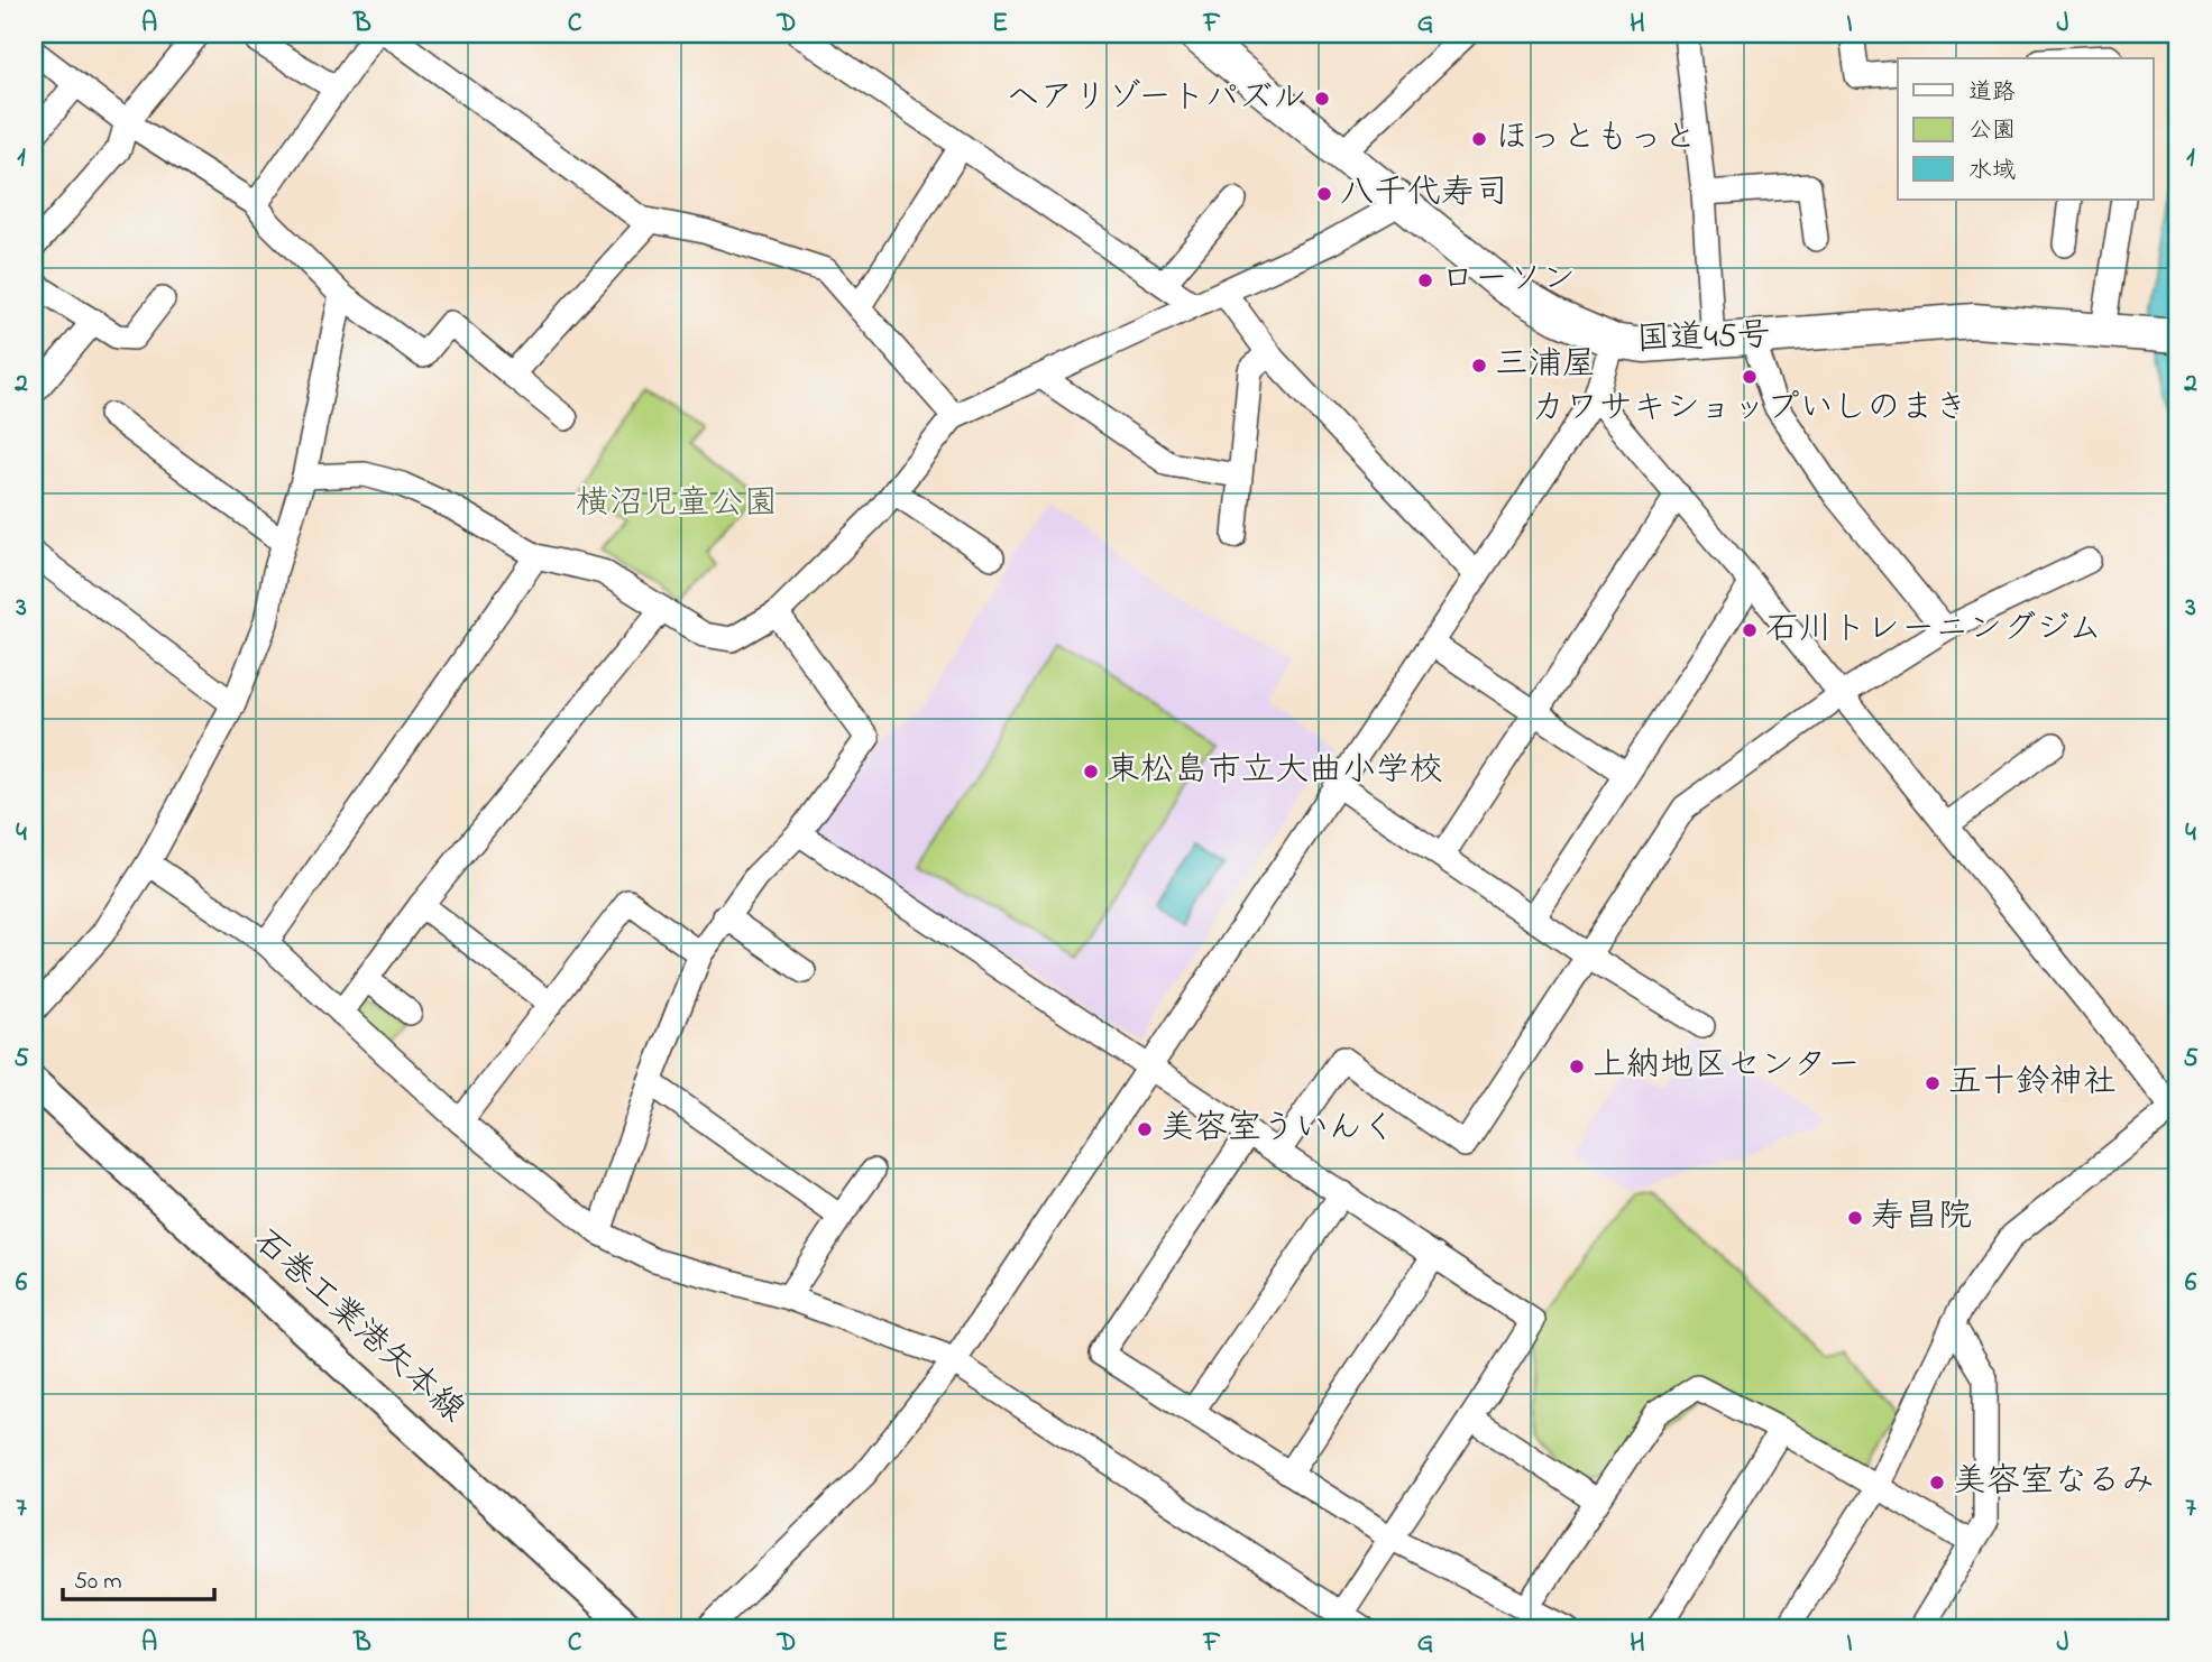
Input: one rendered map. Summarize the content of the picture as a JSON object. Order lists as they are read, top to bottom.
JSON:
{
  "streets": {
    "highway": ["国道45号"],
    "main road": ["石巻工業港矢本線"]
  },
  "parks": ["横沼児童公園"],
  "places": [
    "ヘアリゾートパズル",
    "ほっともっと",
    "八千代寿司",
    "ローソン",
    "三浦屋",
    "カワサキショップいしのまき",
    "石川トレーニングジム",
    "東松島市立大曲小学校",
    "上納地区センター",
    "五十鈴神社",
    "美容室ういんく",
    "寿昌院",
    "美容室なるみ"
  ],
  "legend": ["道路", "公園", "水域"],
  "scale_bar": "50 m",
  "grid": {
    "columns": [
      "A",
      "B",
      "C",
      "D",
      "E",
      "F",
      "G",
      "H",
      "I",
      "J"
    ],
    "rows": [
      "1",
      "2",
      "3",
      "4",
      "5",
      "6",
      "7"
    ]
  }
}
